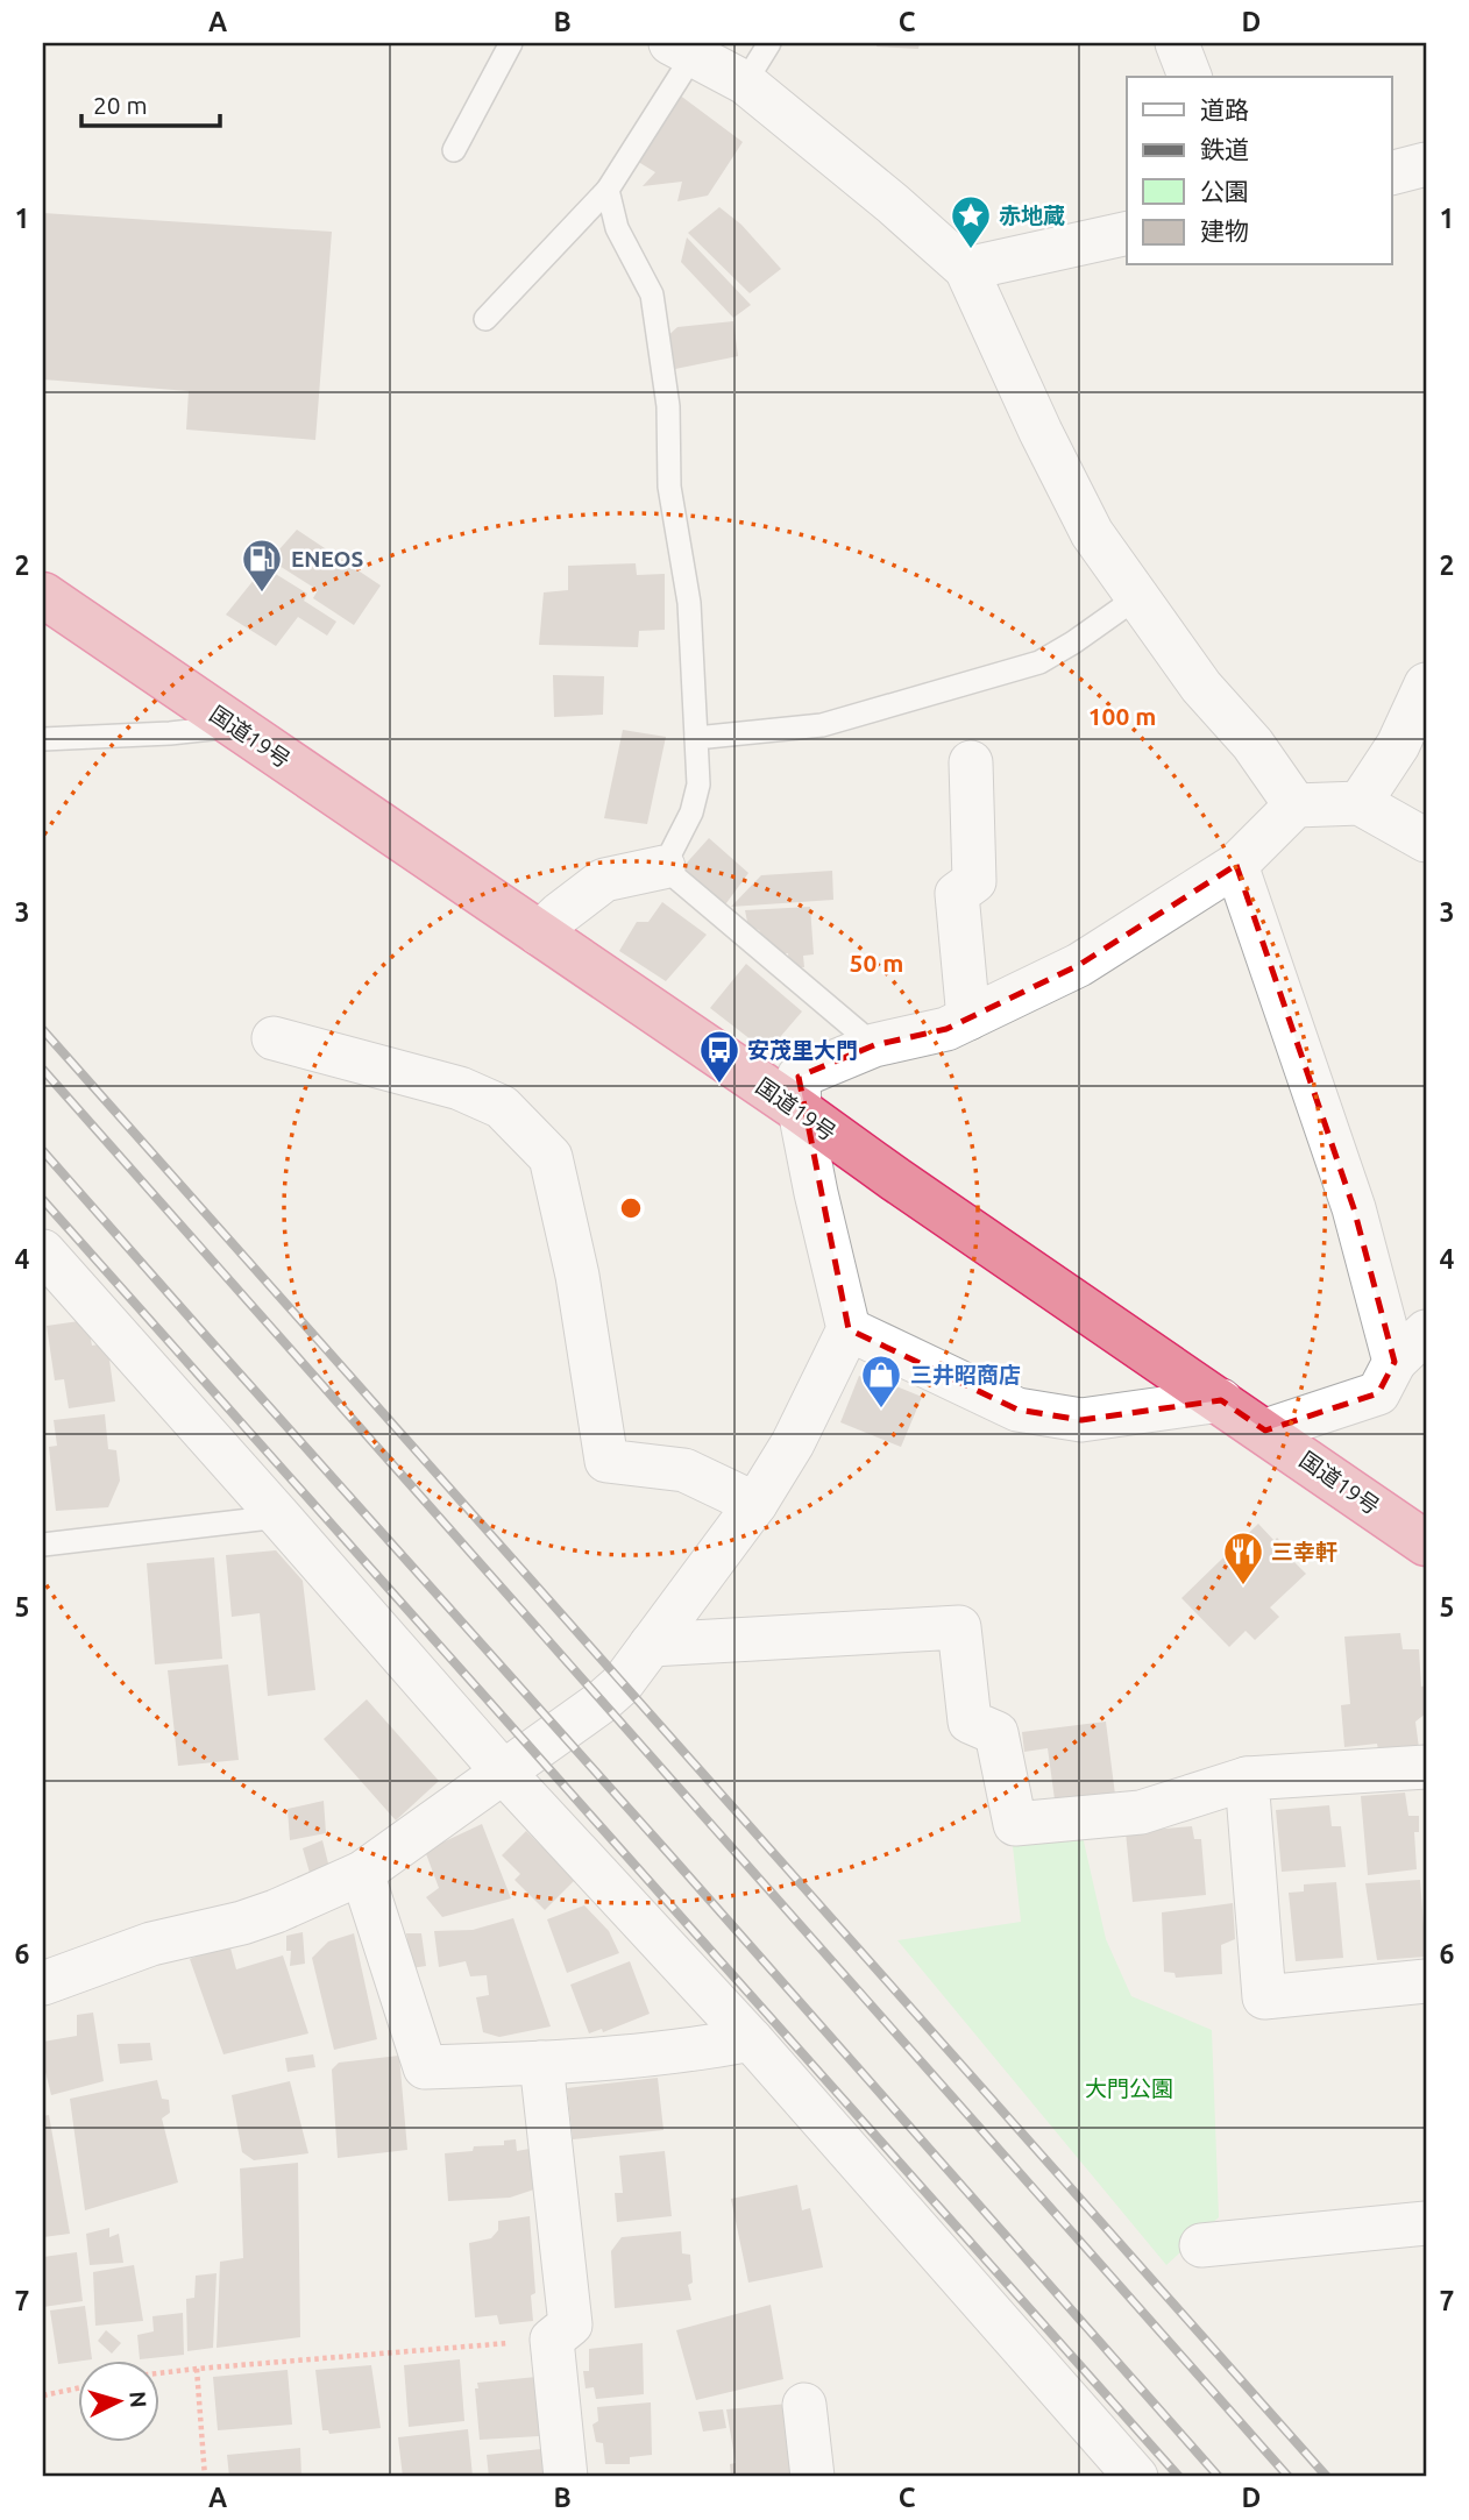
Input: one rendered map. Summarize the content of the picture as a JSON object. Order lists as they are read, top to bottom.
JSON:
{
  "streets": {
    "highway": ["国道19号"]
  },
  "parks": ["大門公園"],
  "places": {
    "place": ["赤地蔵"],
    "fuel station": ["ENEOS"],
    "bus stop": ["安茂里大門"],
    "shop": ["三井昭商店"],
    "restaurant": ["三幸軒"]
  },
  "legend": [
    "道路",
    "鉄道",
    "公園",
    "建物"
  ],
  "scale_bar": "20 m",
  "north": "right",
  "grid": {
    "columns": [
      "A",
      "B",
      "C",
      "D"
    ],
    "rows": [
      "1",
      "2",
      "3",
      "4",
      "5",
      "6",
      "7"
    ]
  },
  "rings": ["100 m", "50 m"]
}
